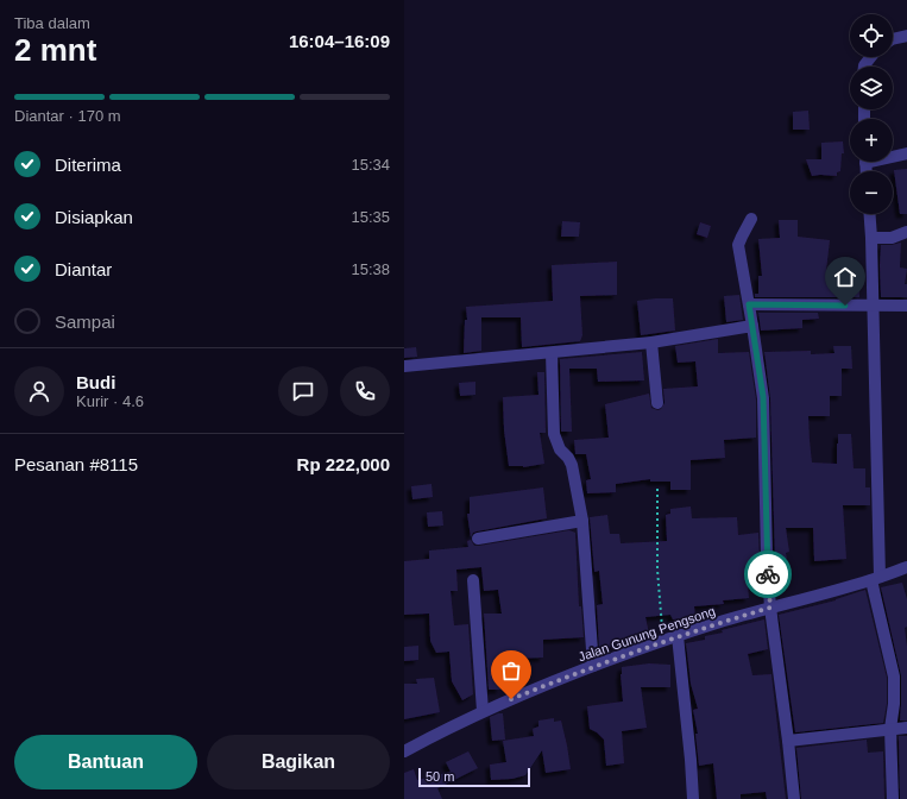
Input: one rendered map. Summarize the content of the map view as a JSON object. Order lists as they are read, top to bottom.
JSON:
{
  "streets": {
    "street": ["Jalan Gunung Pengsong"]
  },
  "scale_bar": "50 m",
  "page": {
    "heading": ["2 mnt", "Tiba dalam", "16:04–16:09"],
    "panel": [
      "Budi",
      "Kurir · 4.6",
      "Pesanan #8115",
      "Rp 222,000"
    ],
    "map_buttons": ["+", "−"],
    "bar": "Diantar · 170 m",
    "list": [
      ["Diterima", "15:34"],
      ["Disiapkan", "15:35"],
      ["Diantar", "15:38"],
      "Sampai"
    ],
    "buttons": ["Bantuan", "Bagikan"],
    "scale": "50 m"
  }
}
